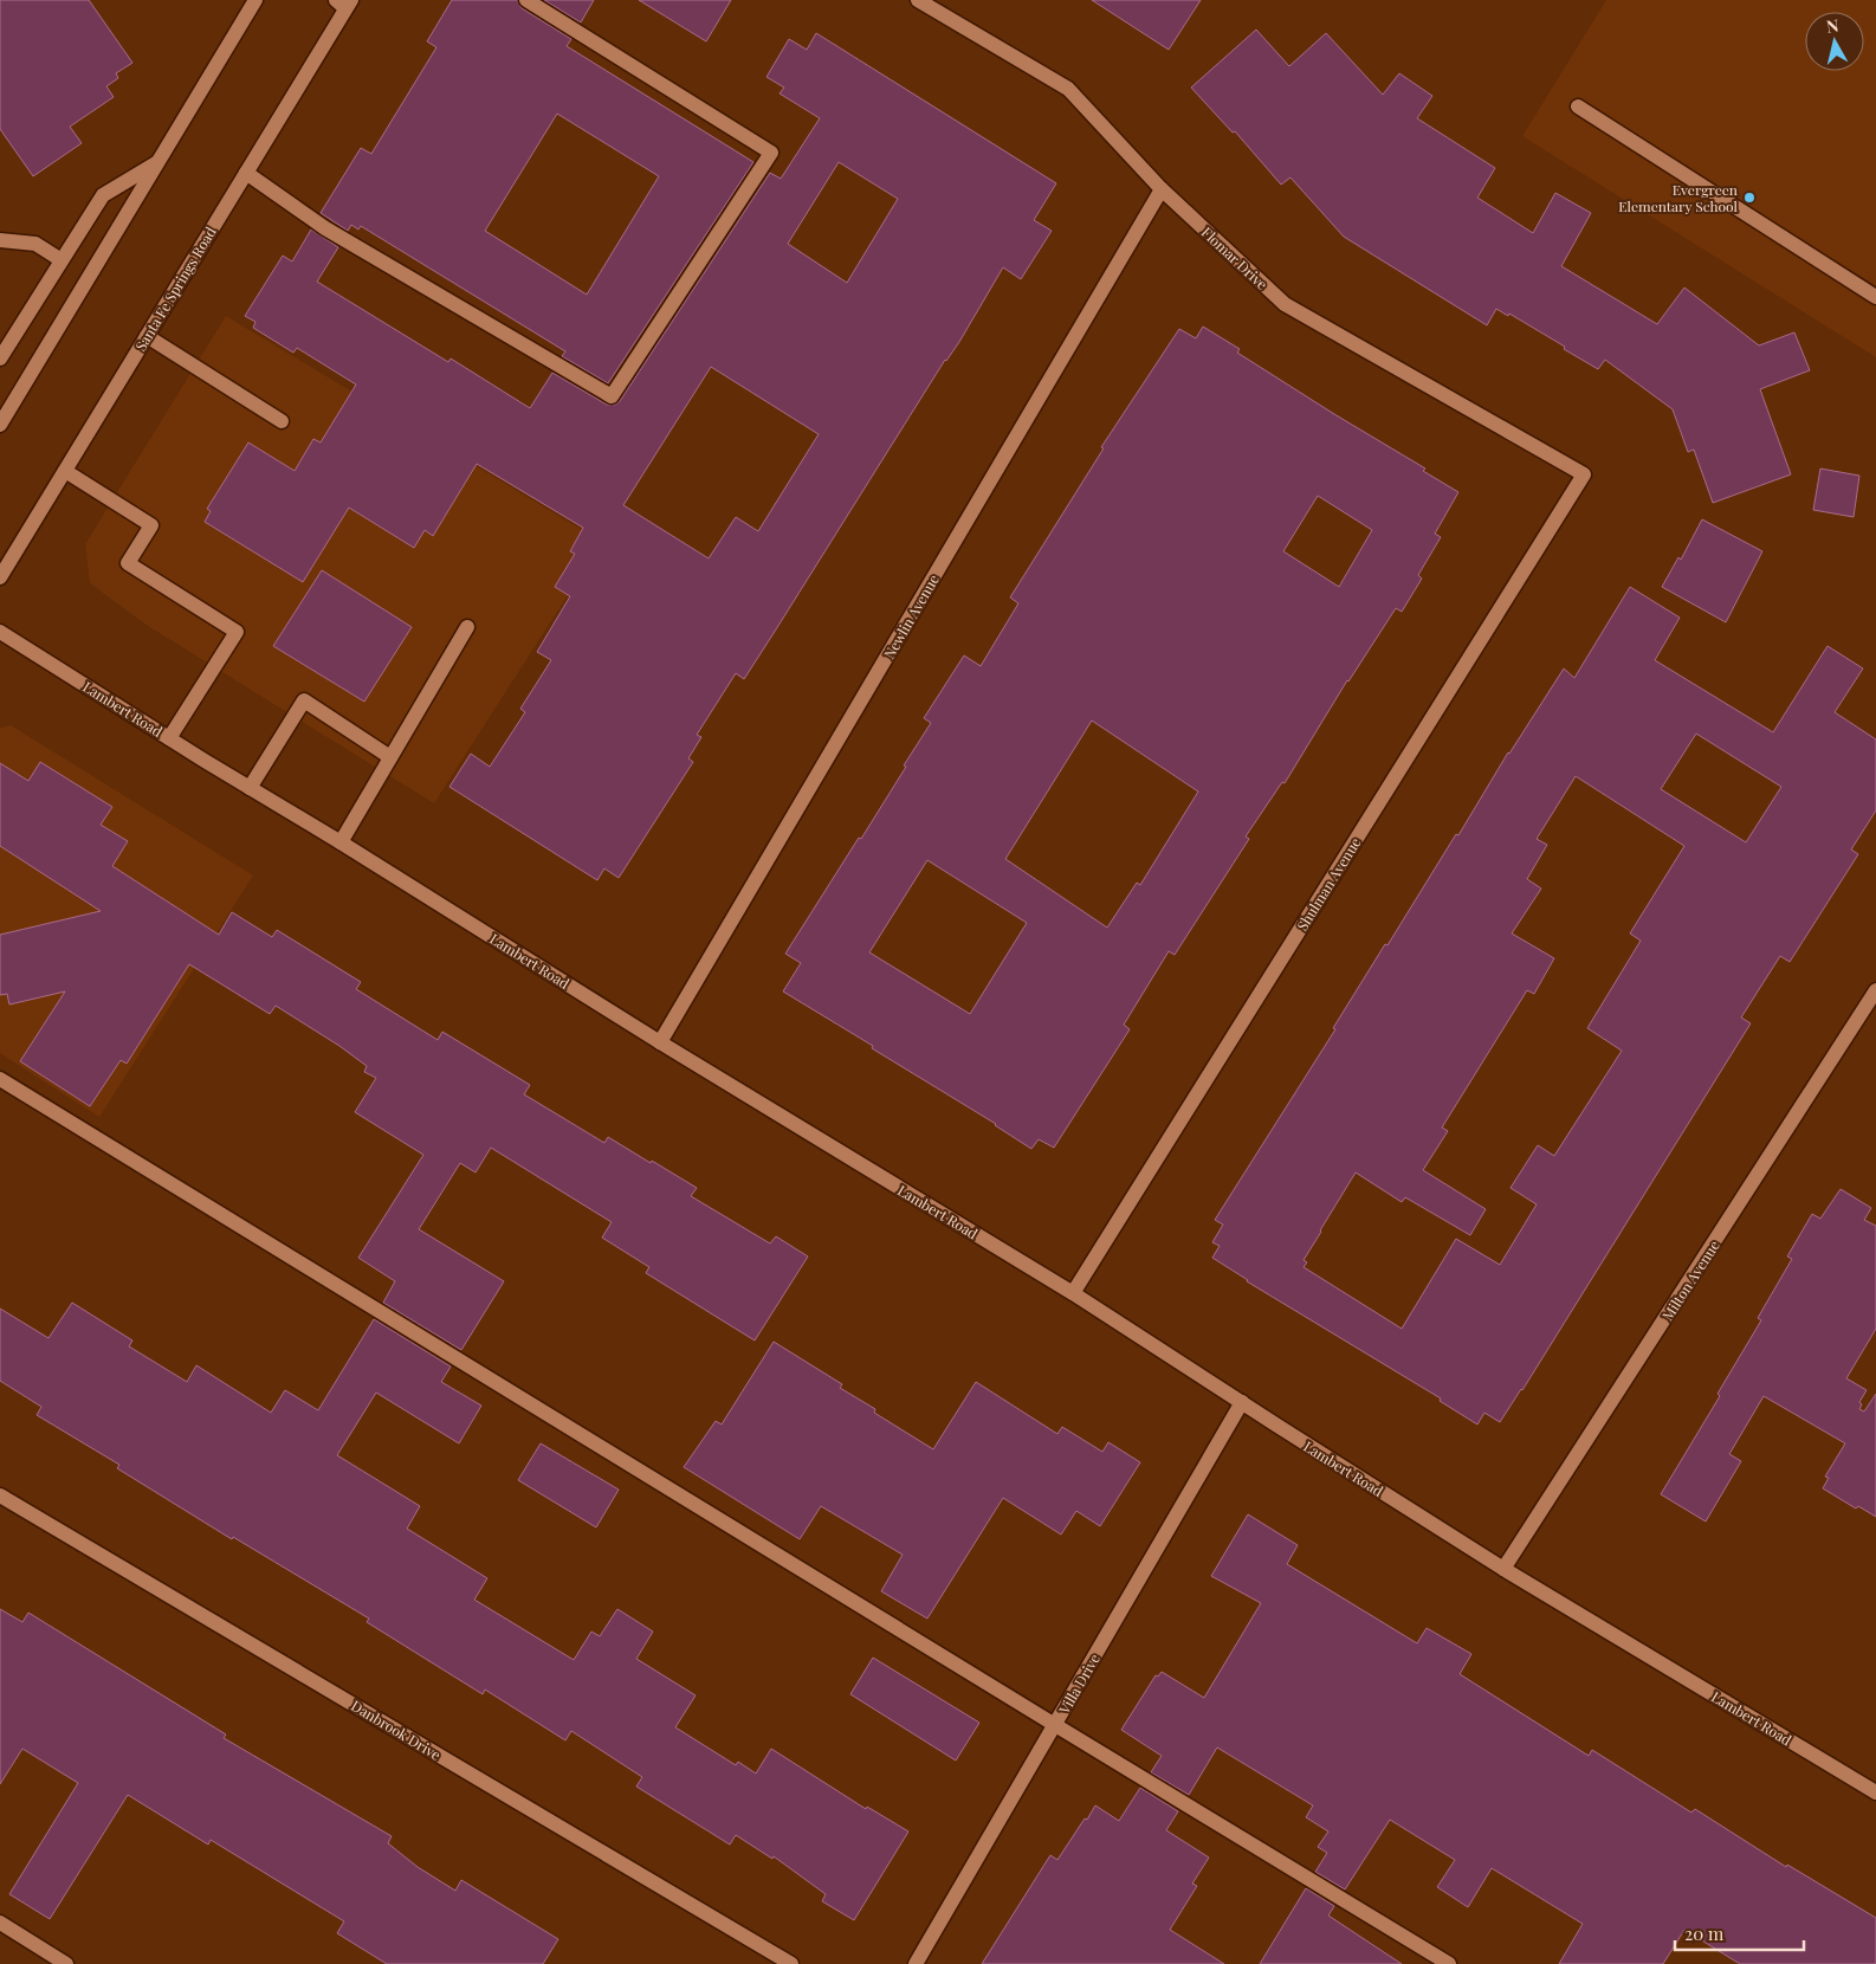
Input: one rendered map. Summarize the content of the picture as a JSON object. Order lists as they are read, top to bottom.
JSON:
{
  "streets": {
    "street": [
      "Flomar Drive",
      "Santa Fe Springs Road",
      "Newlin Avenue",
      "Lambert Road",
      "Shulman Avenue",
      "Milton Avenue",
      "Villa Drive",
      "Danbrook Drive"
    ]
  },
  "crossings": [
    ["Flomar Drive", "Newlin Avenue"],
    ["Flomar Drive", "Shulman Avenue"],
    ["Newlin Avenue", "Lambert Road"],
    ["Lambert Road", "Shulman Avenue"],
    ["Lambert Road", "Milton Avenue"],
    ["Lambert Road", "Villa Drive"]
  ],
  "places": ["Evergreen Elementary School"],
  "scale_bar": "20 m",
  "north": "top"
}
